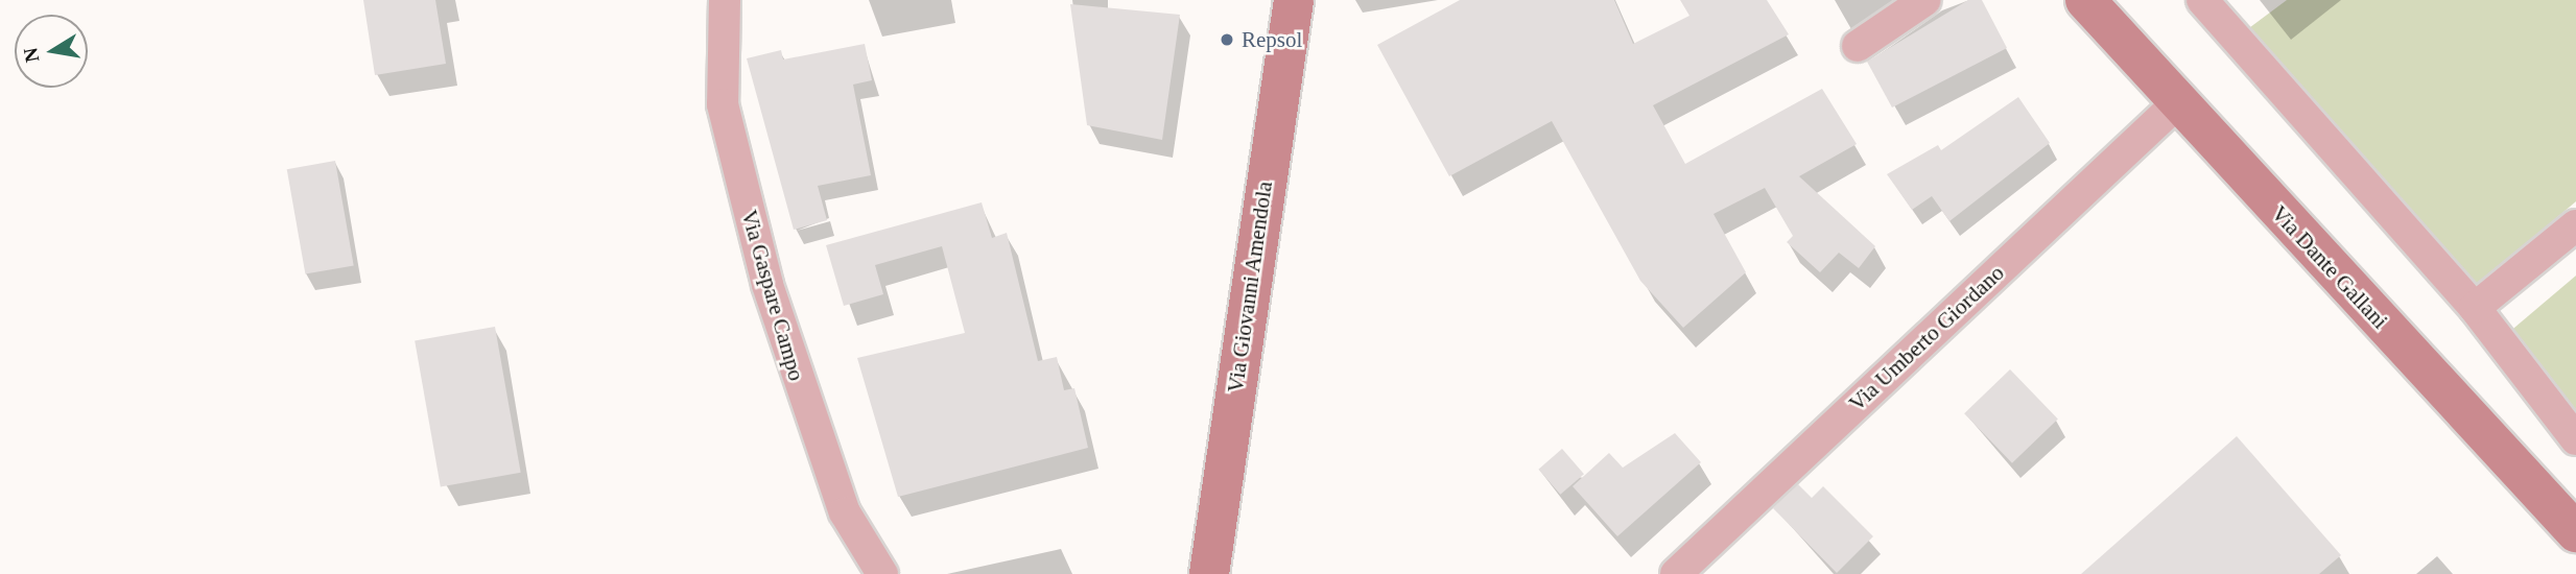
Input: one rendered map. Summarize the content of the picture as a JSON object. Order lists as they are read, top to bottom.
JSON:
{
  "streets": {
    "street": [
      "Via Dante Gallani",
      "Via Giovanni Amendola",
      "Via Gaspare Campo",
      "Via Umberto Giordano"
    ]
  },
  "crossings": [
    ["Via Dante Gallani", "Via Umberto Giordano"]
  ],
  "places": ["Repsol"],
  "north": "left"
}
